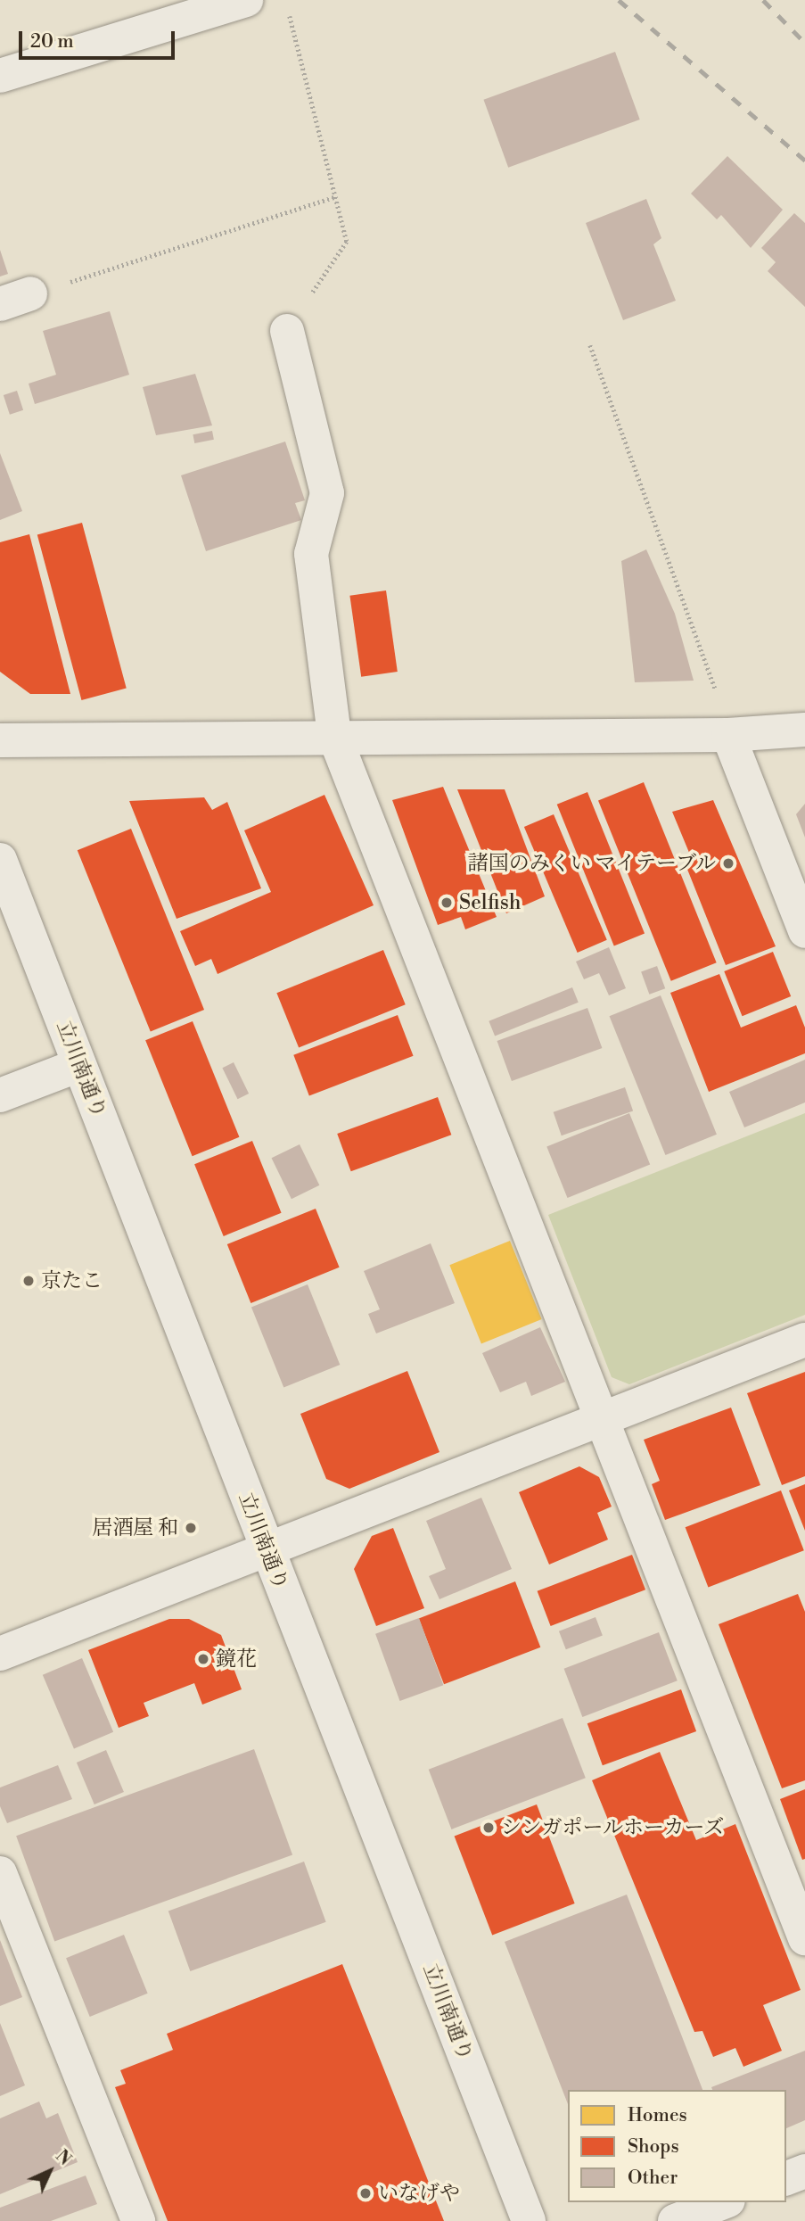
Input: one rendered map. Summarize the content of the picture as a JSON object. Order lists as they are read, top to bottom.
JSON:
{
  "streets": {
    "street": ["立川南通り"]
  },
  "places": [
    "諸国のみくい マイテーブル",
    "Selfish",
    "京たこ",
    "居酒屋 和",
    "鏡花",
    "シンガポールホーカーズ",
    "いなげや"
  ],
  "legend": ["Homes", "Shops", "Other"],
  "scale_bar": "20 m",
  "north": "top right"
}
